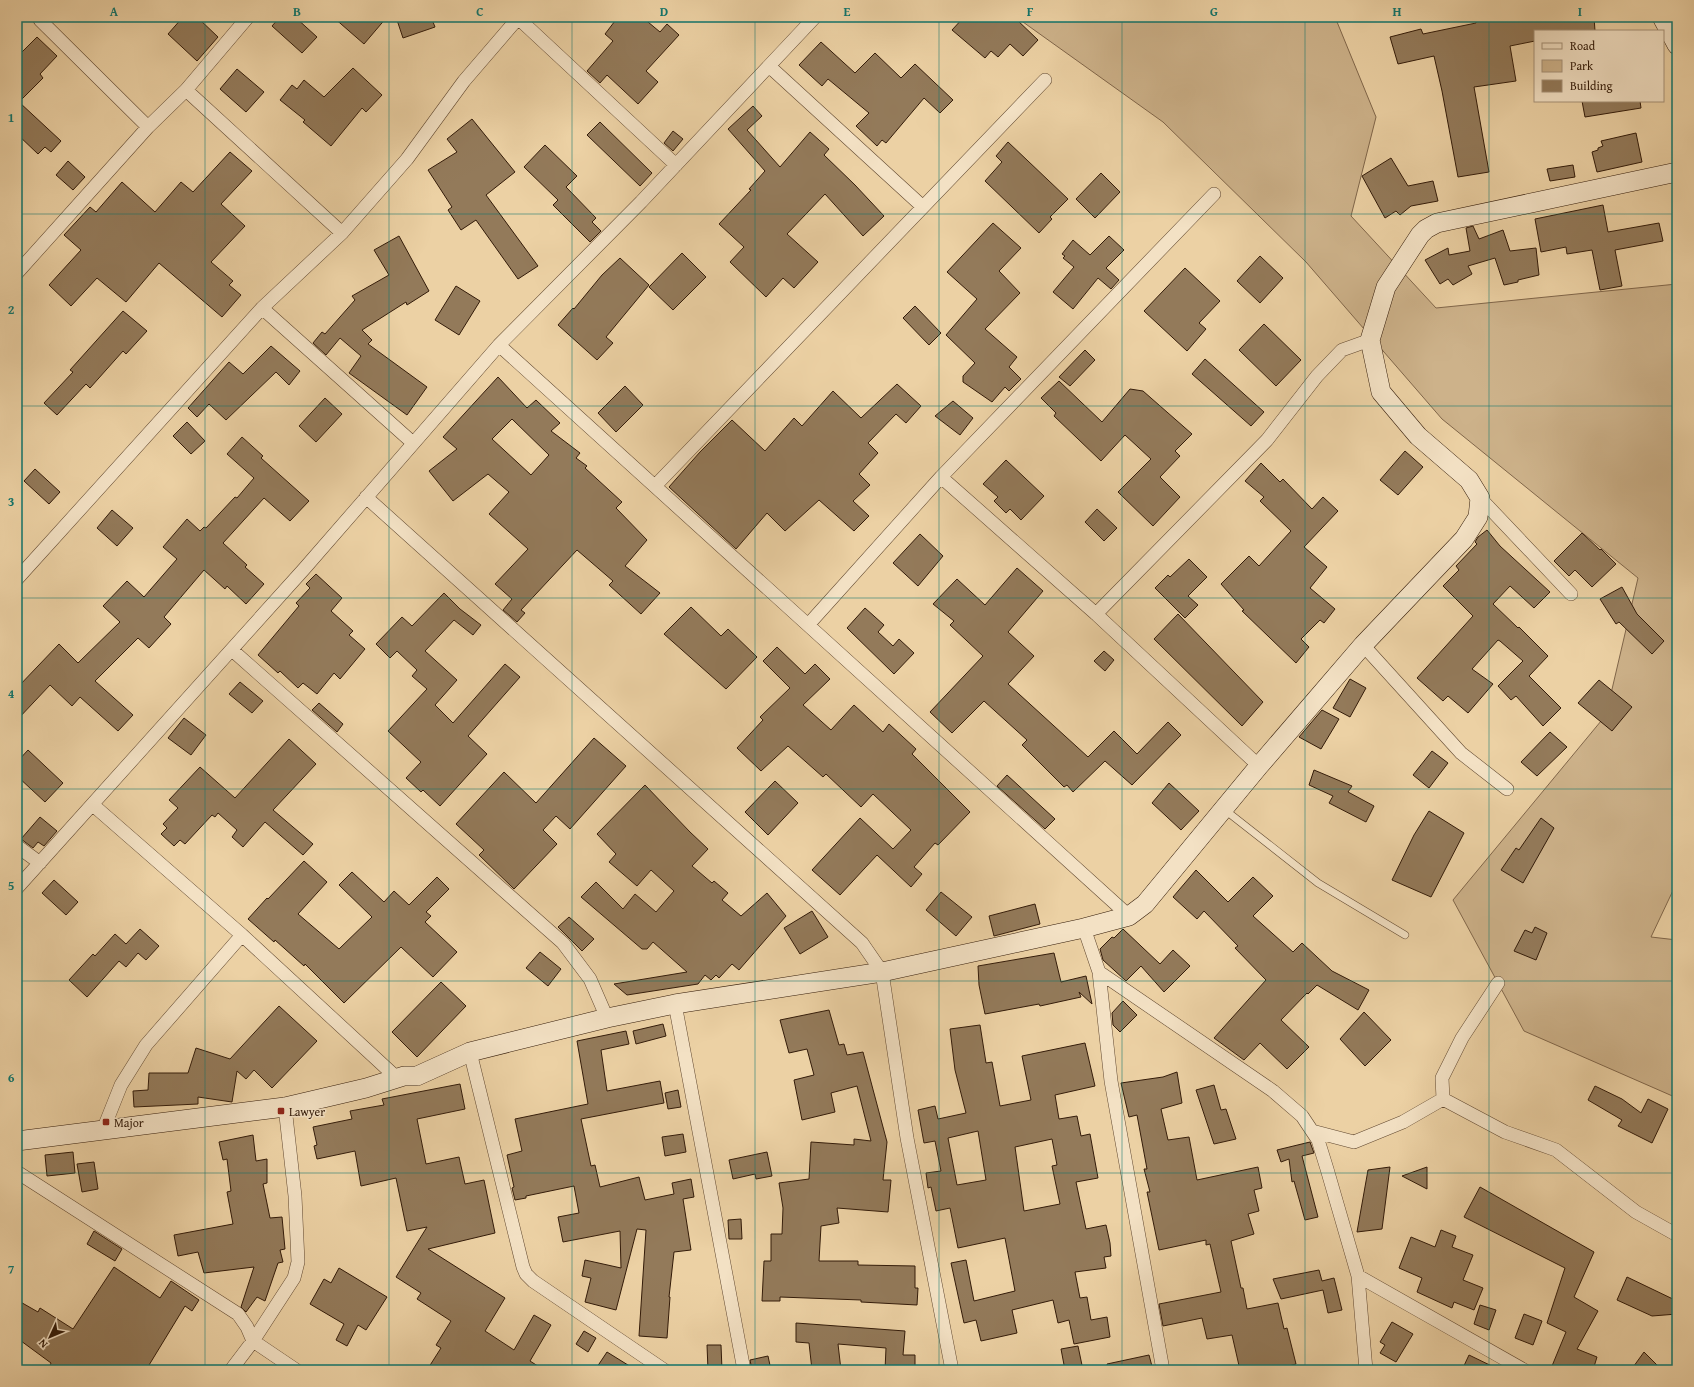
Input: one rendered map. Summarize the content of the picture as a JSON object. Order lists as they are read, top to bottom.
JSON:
{
  "places": {
    "transit": ["Lawyer", "Major"]
  },
  "legend": ["Road", "Park", "Building"],
  "north": "bottom left",
  "grid": {
    "columns": [
      "A",
      "B",
      "C",
      "D",
      "E",
      "F",
      "G",
      "H",
      "I"
    ],
    "rows": [
      "1",
      "2",
      "3",
      "4",
      "5",
      "6",
      "7"
    ]
  }
}
